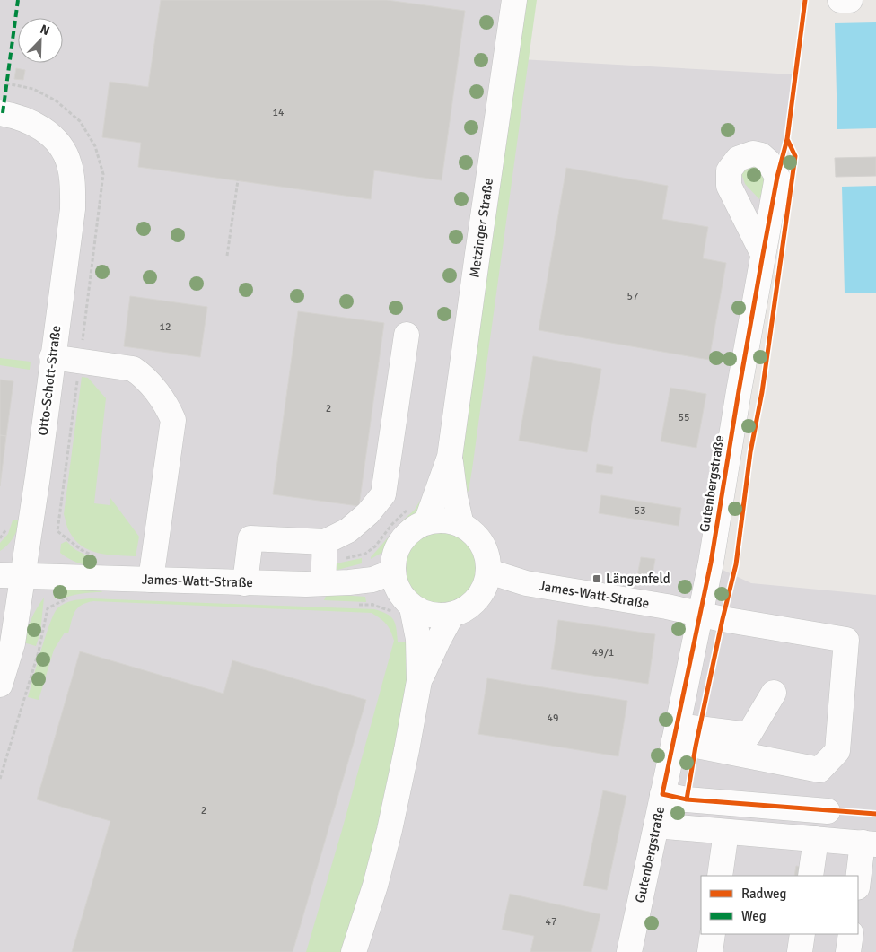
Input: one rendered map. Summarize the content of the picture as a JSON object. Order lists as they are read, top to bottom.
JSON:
{
  "streets": {
    "street": [
      "Metzinger Straße",
      "Otto-Schott-Straße",
      "Gutenbergstraße",
      "James-Watt-Straße"
    ]
  },
  "crossings": [
    ["Metzinger Straße", "James-Watt-Straße"],
    ["Otto-Schott-Straße", "James-Watt-Straße"],
    ["Gutenbergstraße", "James-Watt-Straße"]
  ],
  "places": {
    "transit": ["Längenfeld"]
  },
  "house_numbers": [
    "14",
    "57",
    "12",
    "2",
    "55",
    "53",
    "49/1",
    "49",
    "2",
    "47"
  ],
  "legend": ["Radweg", "Weg"],
  "north": "top right"
}
